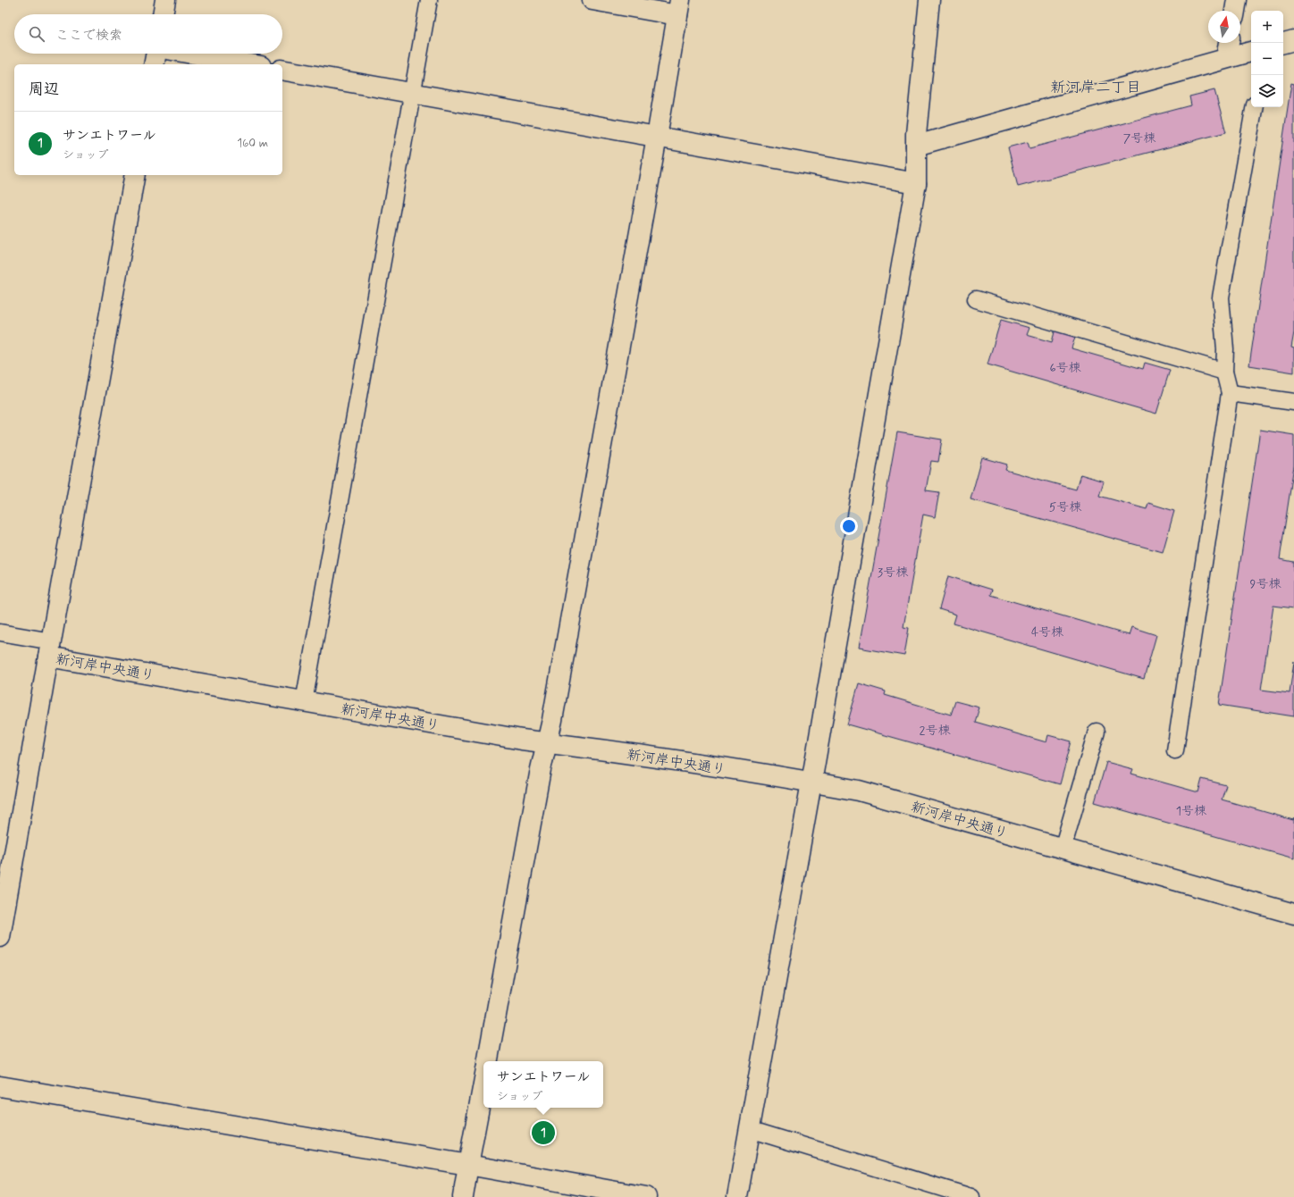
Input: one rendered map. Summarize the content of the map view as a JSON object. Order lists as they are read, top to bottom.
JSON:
{
  "streets": {
    "street": ["新河岸中央通り"]
  },
  "districts": ["新河岸二丁目"],
  "house_numbers": [
    "7号棟",
    "6号棟",
    "5号棟",
    "3号棟",
    "9号棟",
    "4号棟",
    "2号棟",
    "1号棟"
  ],
  "north": "top",
  "page": {
    "map_buttons": ["+", "−"],
    "search": "ここで検索",
    "heading": "周辺",
    "list": [
      {
        "mark": "1",
        "name": "サンエトワール",
        "note": "ショップ",
        "value": "160 m"
      }
    ],
    "popup": ["サンエトワール", "ショップ"],
    "pins": "1"
  }
}
